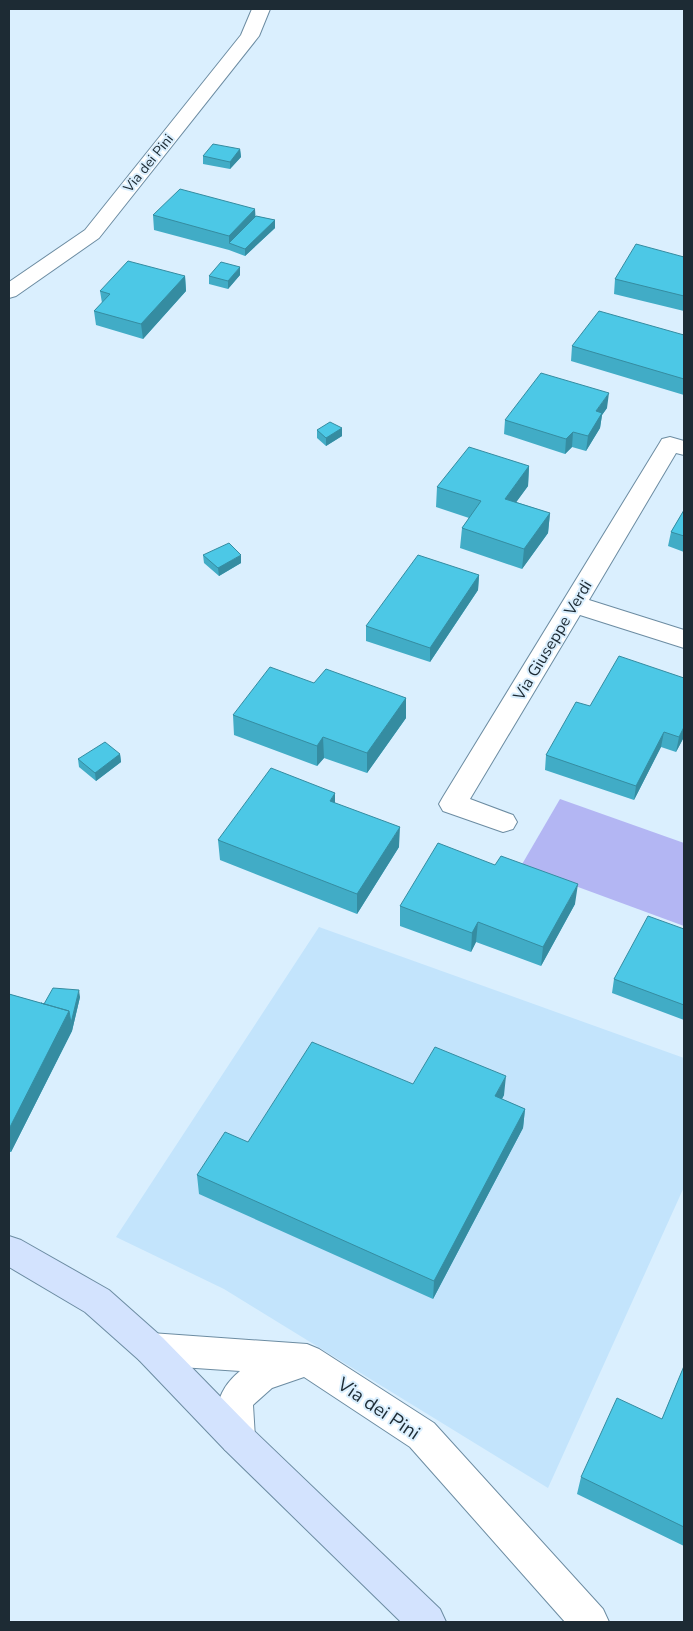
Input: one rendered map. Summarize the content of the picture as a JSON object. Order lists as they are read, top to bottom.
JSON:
{
  "streets": {
    "street": ["Via dei Pini", "Via Giuseppe Verdi"]
  }
}
